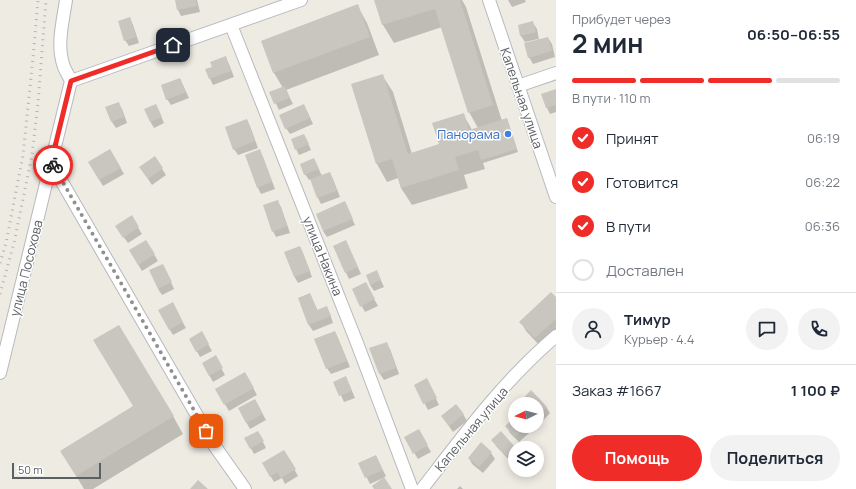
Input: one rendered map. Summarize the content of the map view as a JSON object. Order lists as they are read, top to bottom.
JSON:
{
  "streets": {
    "street": ["Капельная улица", "улица Накина", "улица Посохова"]
  },
  "places": ["Панорама"],
  "scale_bar": "50 m",
  "north": "left",
  "page": {
    "heading": ["2 мин", "Прибудет через", "06:50–06:55"],
    "panel": [
      "Тимур",
      "Курьер · 4.4",
      "Заказ #1667",
      "1 100 ₽"
    ],
    "bar": "В пути · 110 m",
    "list": [
      ["Принят", "06:19"],
      ["Готовится", "06:22"],
      ["В пути", "06:36"],
      "Доставлен"
    ],
    "buttons": ["Помощь", "Поделиться"],
    "scale": "50 m"
  }
}
